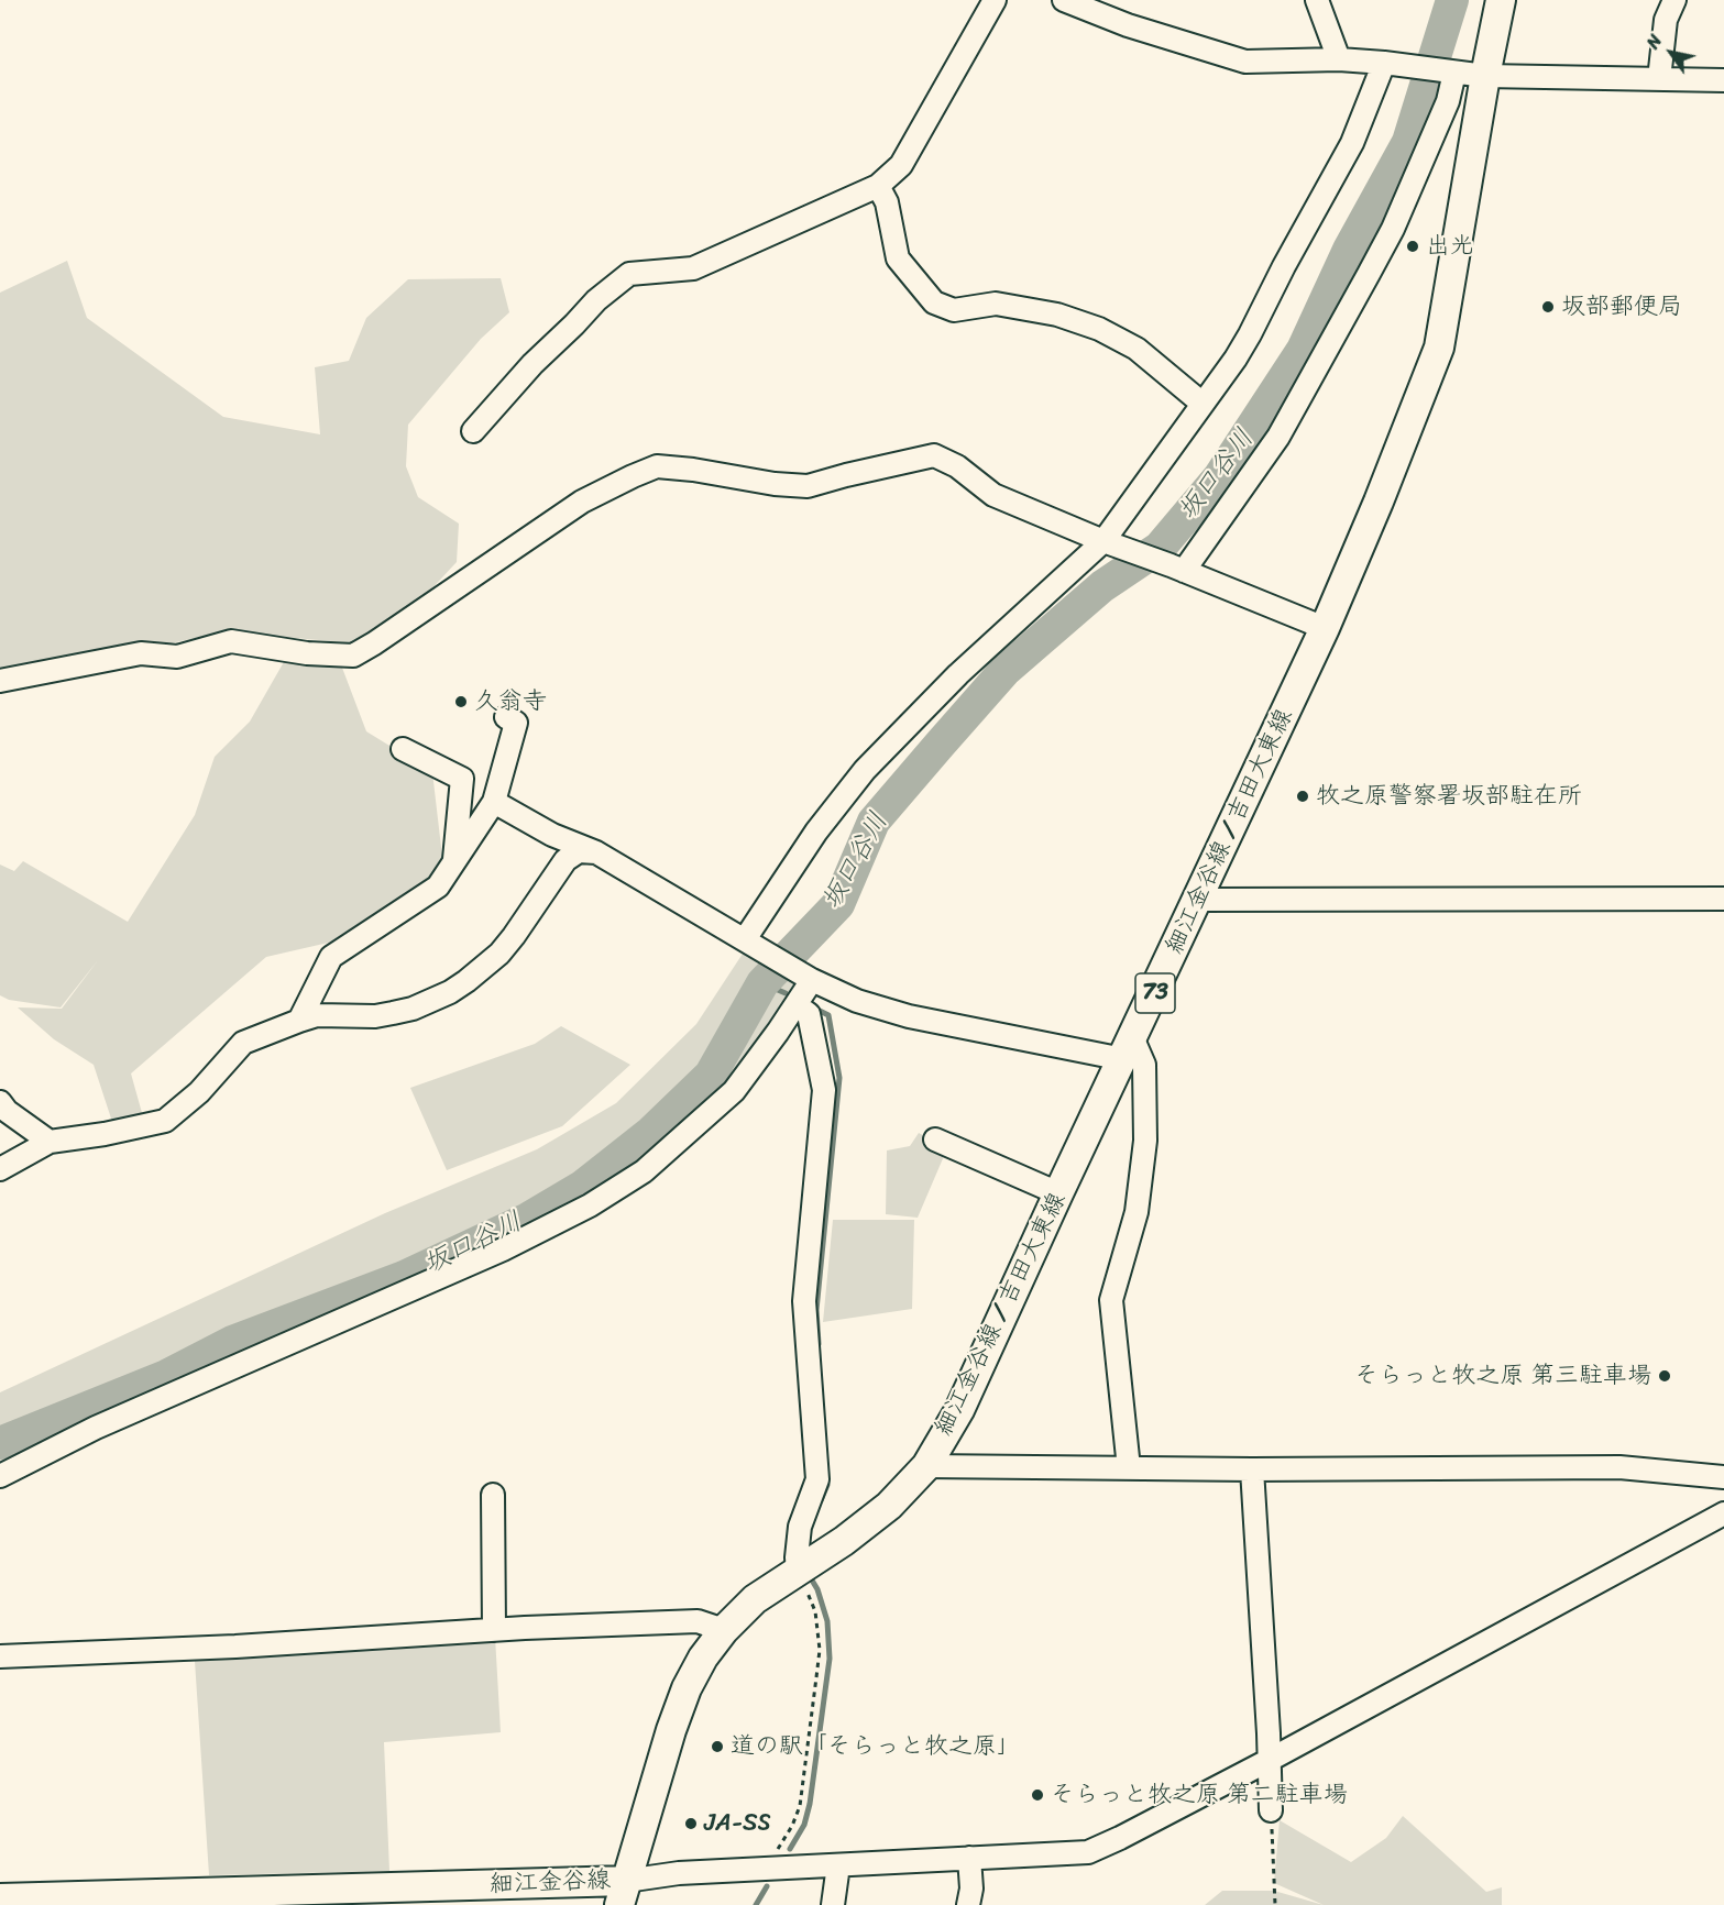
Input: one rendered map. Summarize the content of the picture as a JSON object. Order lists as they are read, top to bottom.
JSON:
{
  "streets": {
    "main road": ["細江金谷線 / 吉田大東線", "73", "細江金谷線"]
  },
  "crossings": [
    ["細江金谷線 / 吉田大東線", "細江金谷線"]
  ],
  "water": ["坂口谷川"],
  "places": [
    "出光",
    "坂部郵便局",
    "久翁寺",
    "牧之原警察署坂部駐在所",
    "そらっと牧之原 第三駐車場",
    "道の駅「そらっと牧之原」",
    "そらっと牧之原 第二駐車場",
    "JA-SS"
  ],
  "north": "top left"
}
